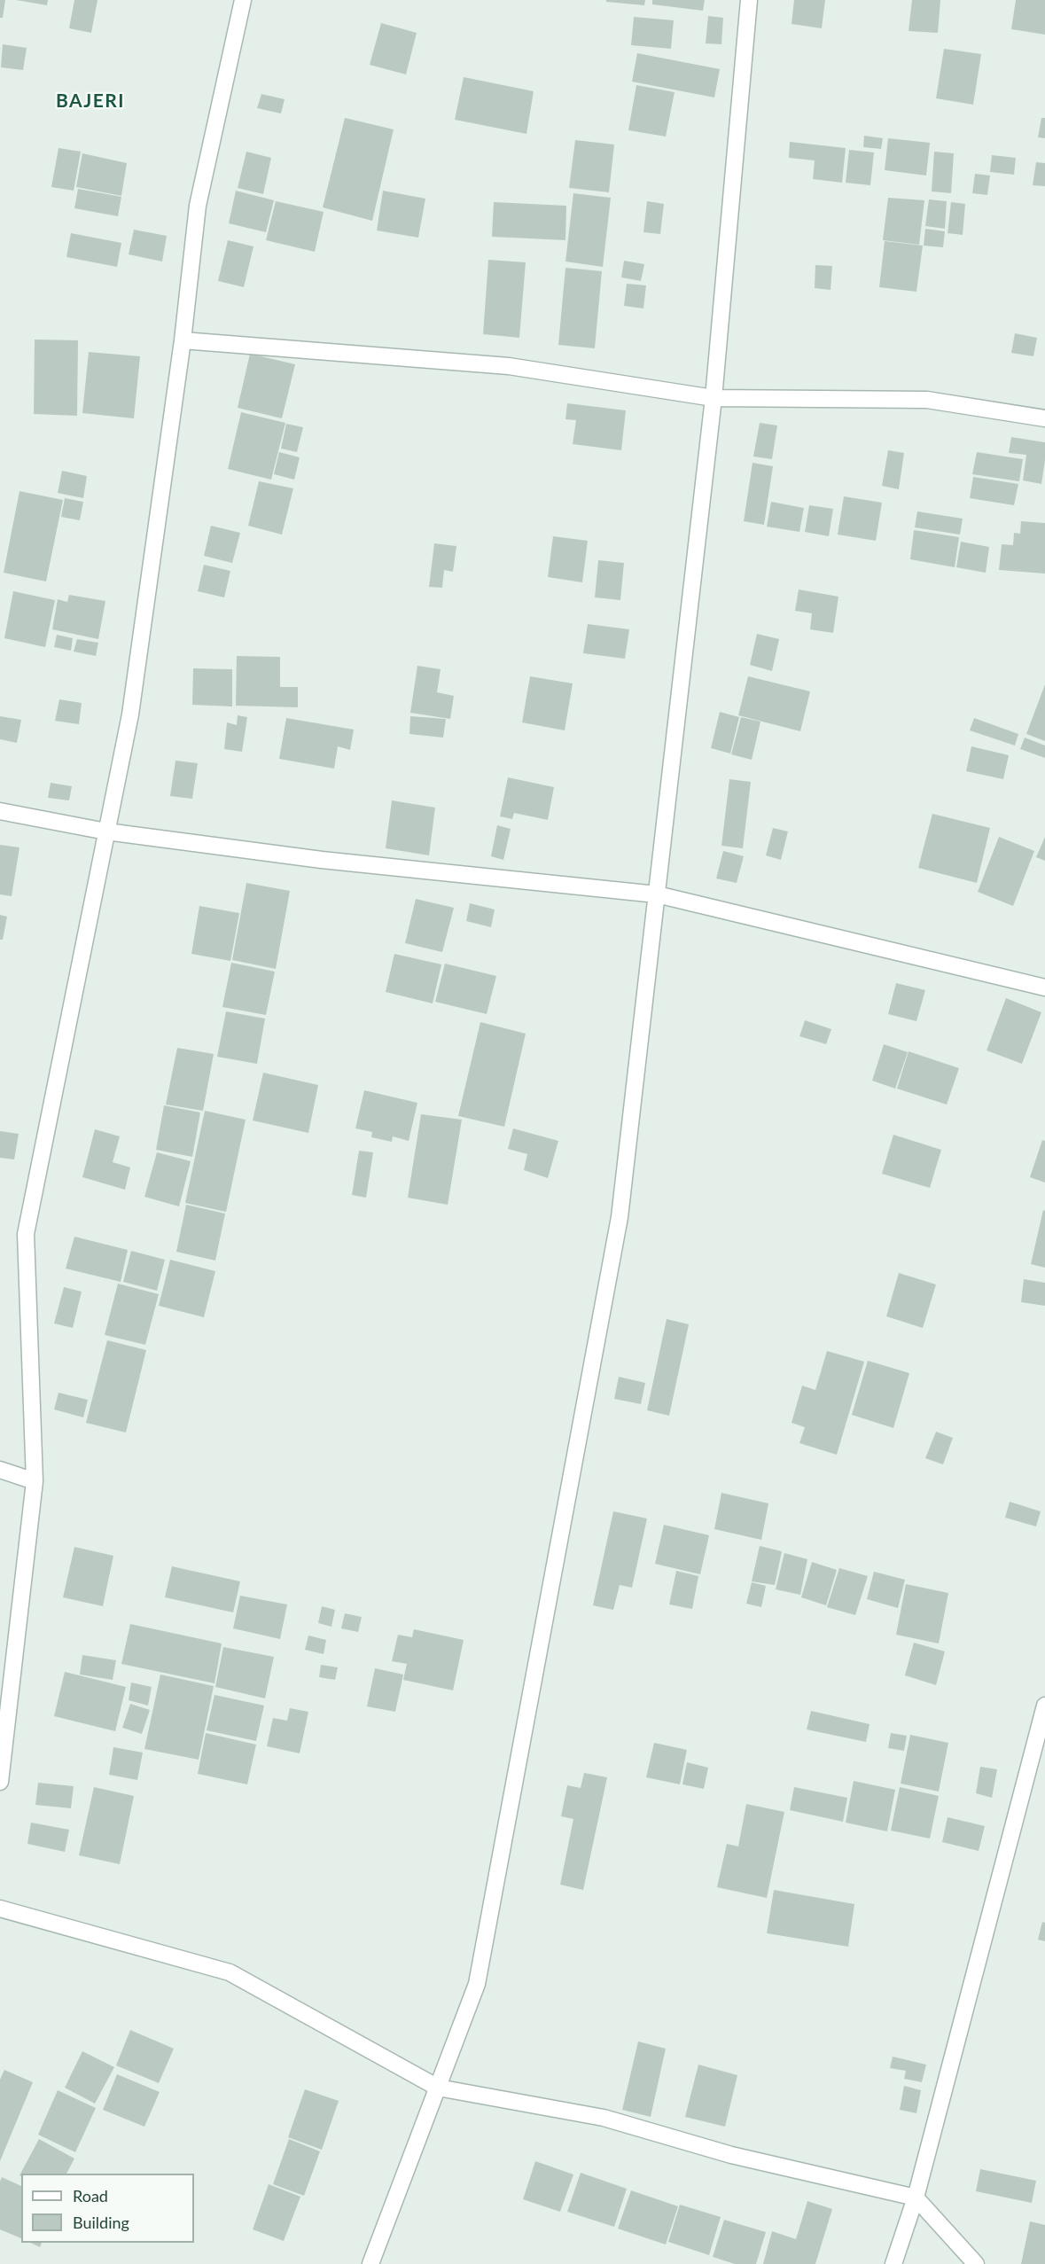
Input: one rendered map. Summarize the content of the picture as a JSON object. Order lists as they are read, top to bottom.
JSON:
{
  "districts": ["BAJERI"],
  "legend": ["Road", "Building"]
}
